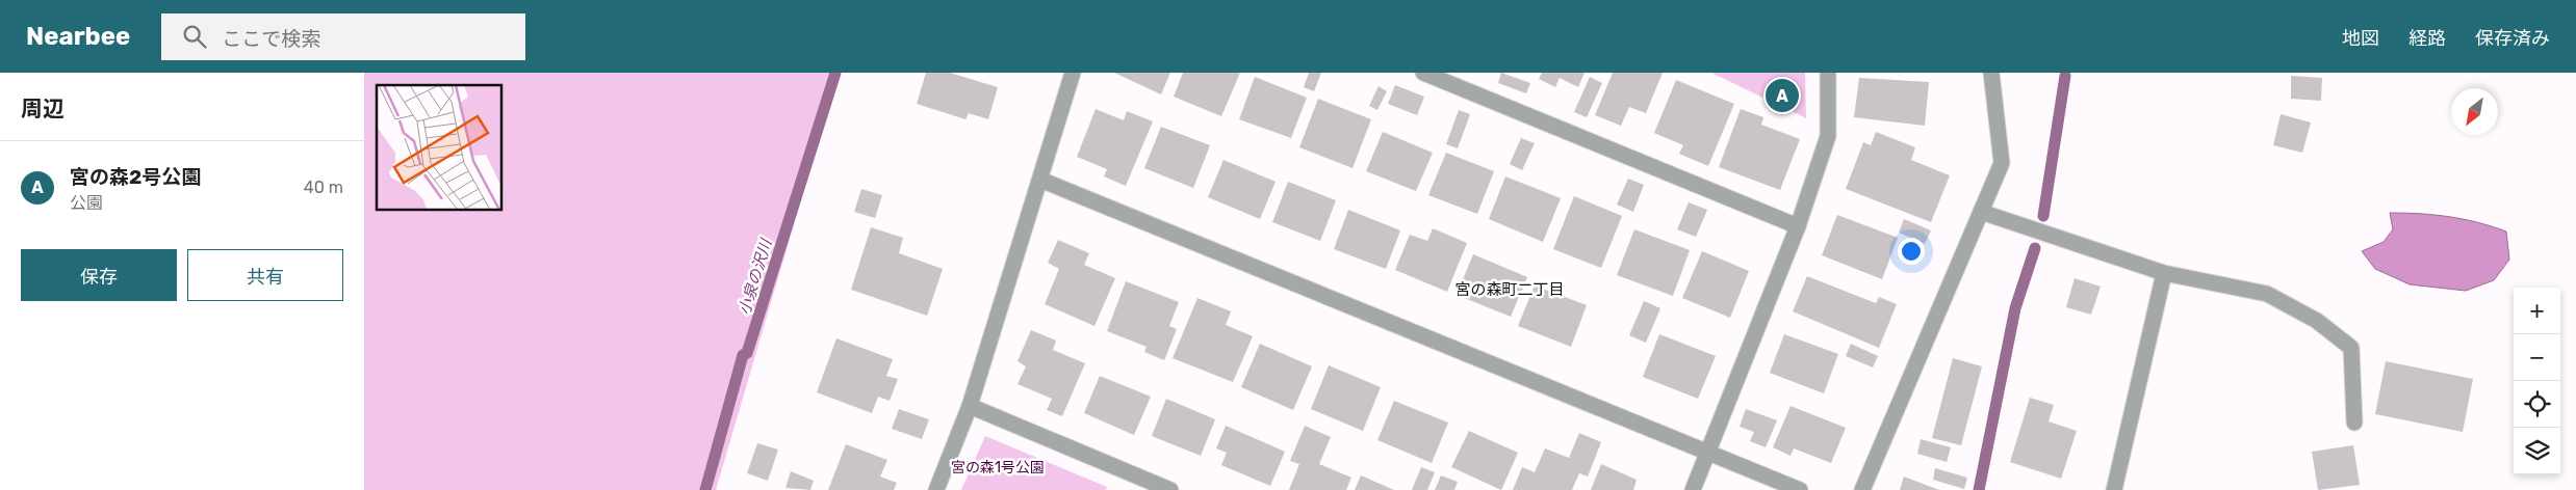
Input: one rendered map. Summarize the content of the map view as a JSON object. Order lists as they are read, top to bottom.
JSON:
{
  "districts": ["宮の森町二丁目"],
  "water": ["小泉の沢川"],
  "parks": ["宮の森1号公園"],
  "north": "bottom left",
  "page": {
    "header": "Nearbee",
    "search": "ここで検索",
    "nav": ["地図", "経路", "保存済み"],
    "heading": "周辺",
    "pins": "A",
    "list": [
      {
        "mark": "A",
        "name": "宮の森2号公園",
        "note": "公園",
        "value": "40 m"
      }
    ],
    "buttons": ["保存", "共有"],
    "map_buttons": ["+", "−"]
  }
}
